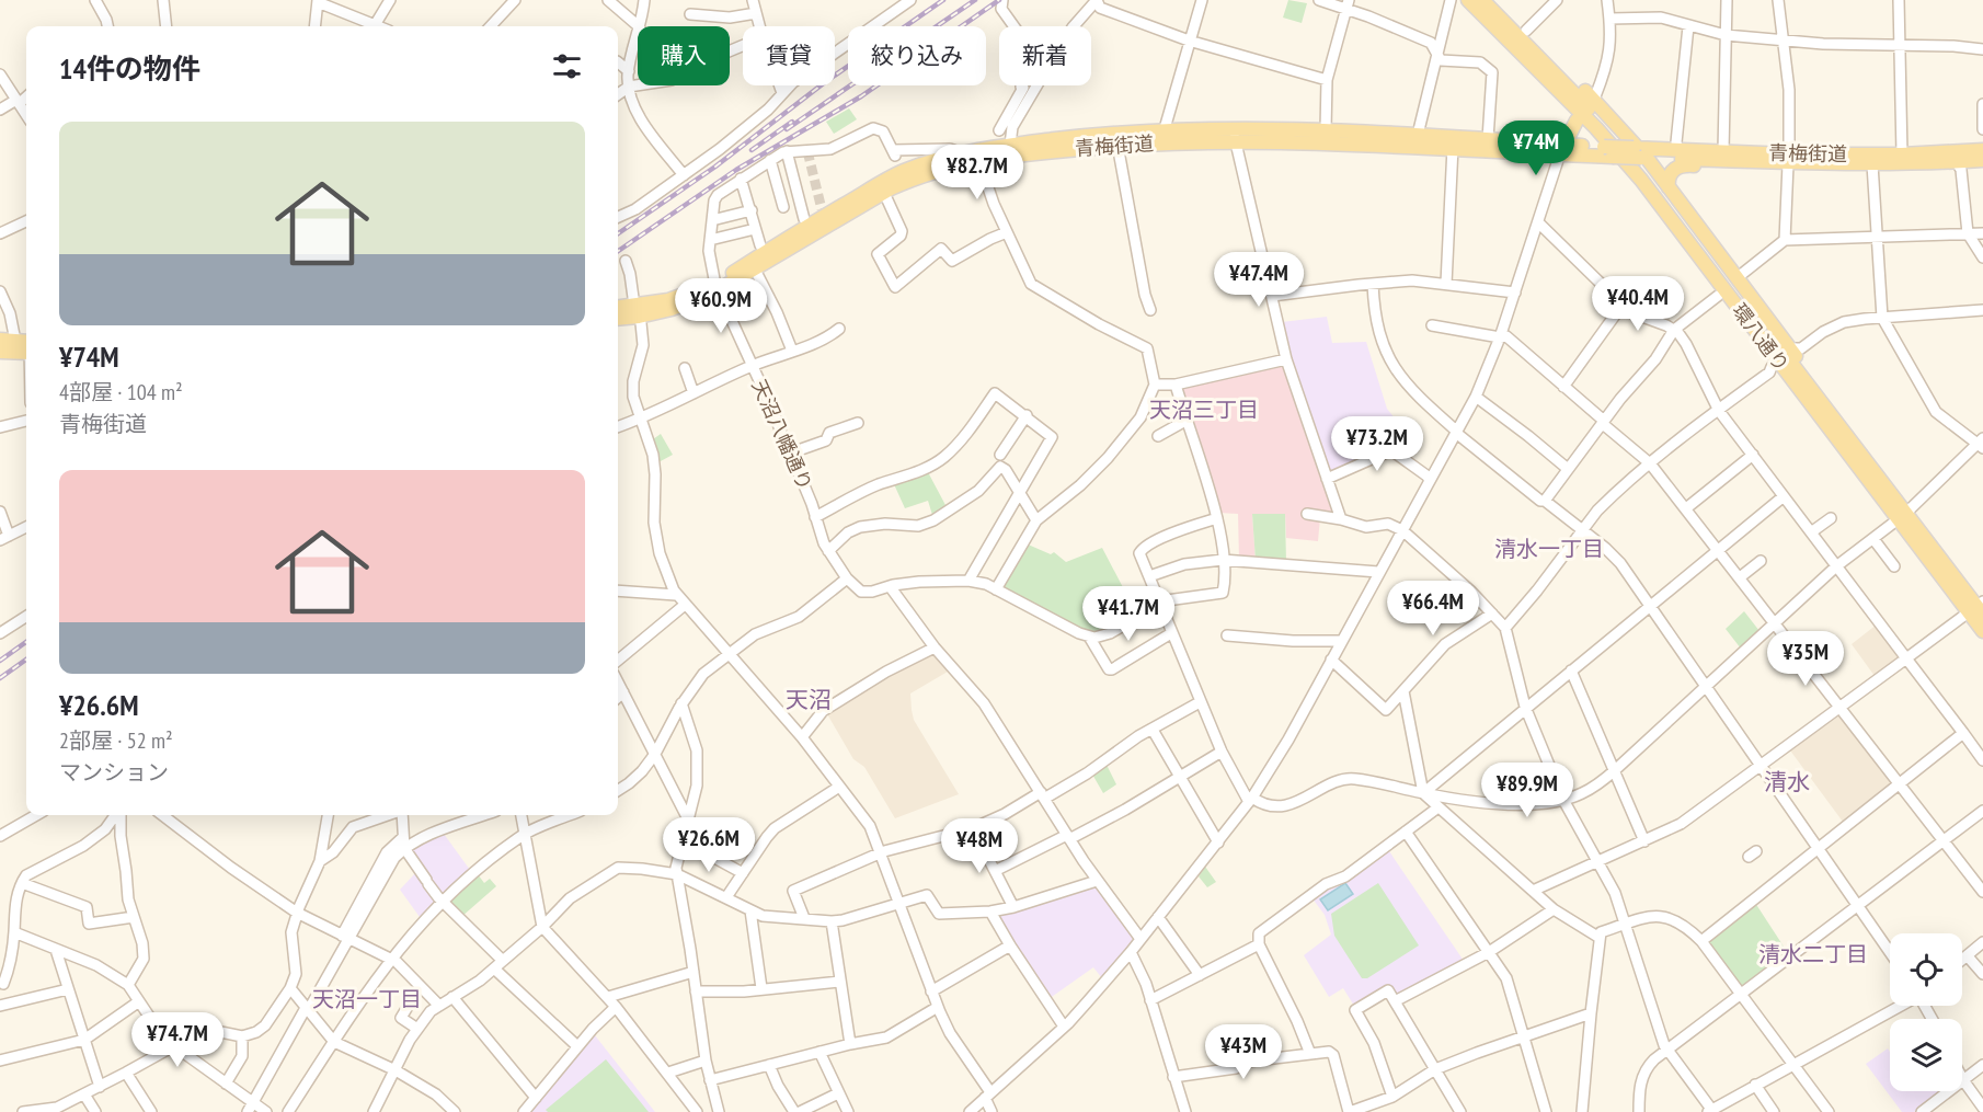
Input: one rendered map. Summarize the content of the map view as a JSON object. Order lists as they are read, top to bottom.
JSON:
{
  "streets": {
    "main road": ["青梅街道", "環八通り"],
    "street": ["天沼八幡通り"]
  },
  "crossings": [
    ["青梅街道", "天沼八幡通り"]
  ],
  "districts": [
    "天沼三丁目",
    "清水一丁目",
    "天沼",
    "清水",
    "清水二丁目",
    "天沼一丁目"
  ],
  "page": {
    "chip": [
      "購入",
      "賃貸",
      "絞り込み",
      "新着"
    ],
    "heading": "14件の物件",
    "list": [
      {
        "name": "¥74M",
        "note": "4部屋 · 104 m² · 青梅街道"
      },
      {
        "name": "¥26.6M",
        "note": "2部屋 · 52 m² · マンション"
      }
    ],
    "price": [
      "¥74M",
      "¥82.7M",
      "¥47.4M",
      "¥40.4M",
      "¥60.9M",
      "¥73.2M",
      "¥66.4M",
      "¥41.7M",
      "¥35M",
      "¥89.9M",
      "¥26.6M",
      "¥48M",
      "¥74.7M",
      "¥43M"
    ]
  }
}
